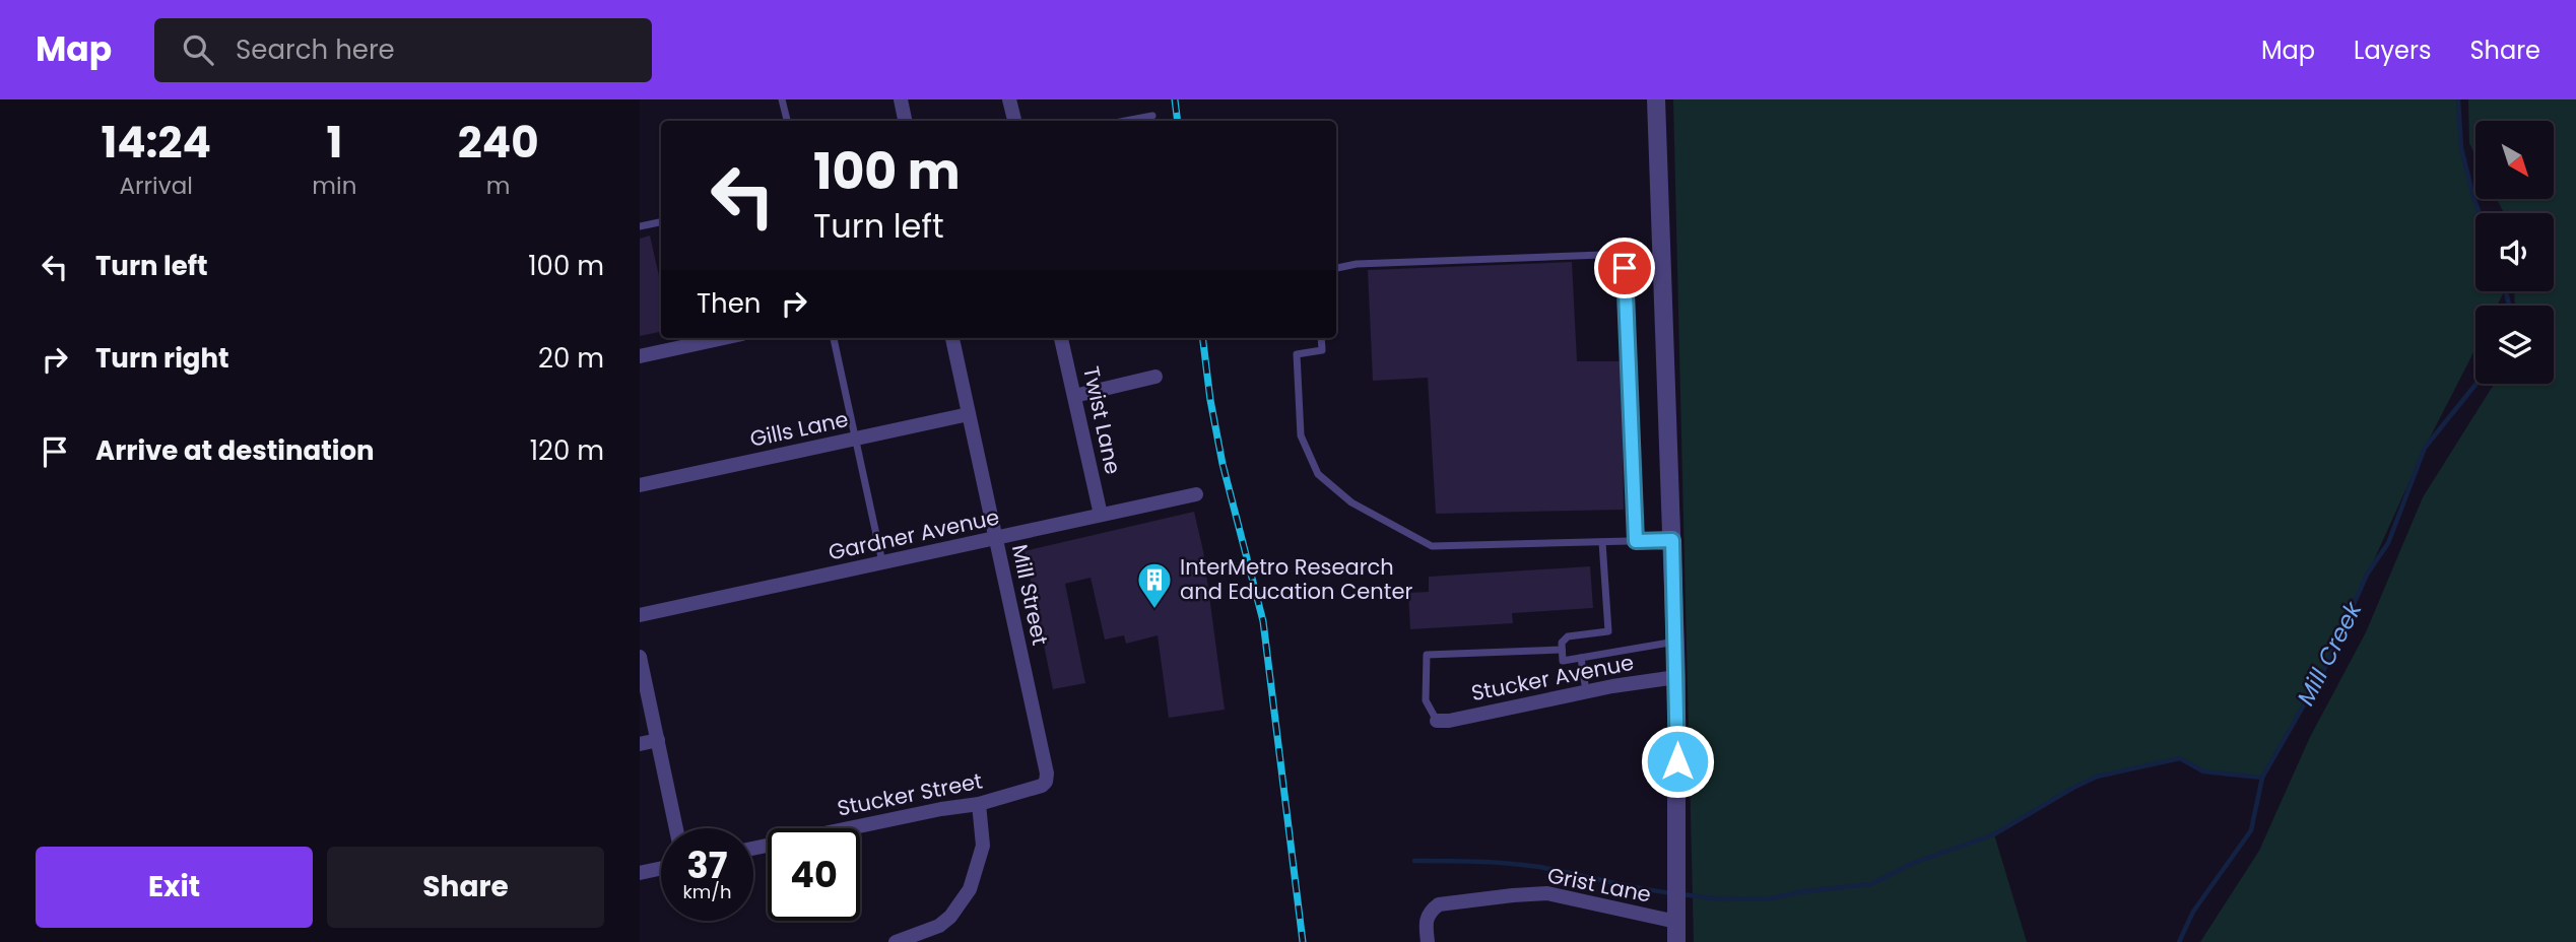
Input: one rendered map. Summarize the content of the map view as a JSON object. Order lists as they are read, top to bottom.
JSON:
{
  "streets": {
    "street": [
      "Twist Lane",
      "Gills Lane",
      "Gardner Avenue",
      "Mill Street",
      "Stucker Avenue",
      "Stucker Street",
      "Grist Lane"
    ]
  },
  "crossings": [
    ["Twist Lane", "Gardner Avenue"],
    ["Gills Lane", "Mill Street"],
    ["Gardner Avenue", "Mill Street"],
    ["Mill Street", "Stucker Street"]
  ],
  "water": ["Mill Creek"],
  "places": {
    "building": ["InterMetro Research and Education Center"]
  },
  "north": "bottom right",
  "page": {
    "header": "Map",
    "search": "Search here",
    "nav": ["Map", "Layers", "Share"],
    "eta": [
      "14:24",
      "Arrival",
      "1",
      "min",
      "240",
      "m"
    ],
    "turn": ["100 m", "Turn left"],
    "list": [
      {
        "name": "Turn left",
        "value": "100 m"
      },
      {
        "name": "Turn right",
        "value": "20 m"
      },
      {
        "name": "Arrive at destination",
        "value": "120 m"
      }
    ],
    "then": "Then",
    "speed": "37 km/h",
    "limit": "40",
    "buttons": ["Exit", "Share"]
  }
}
